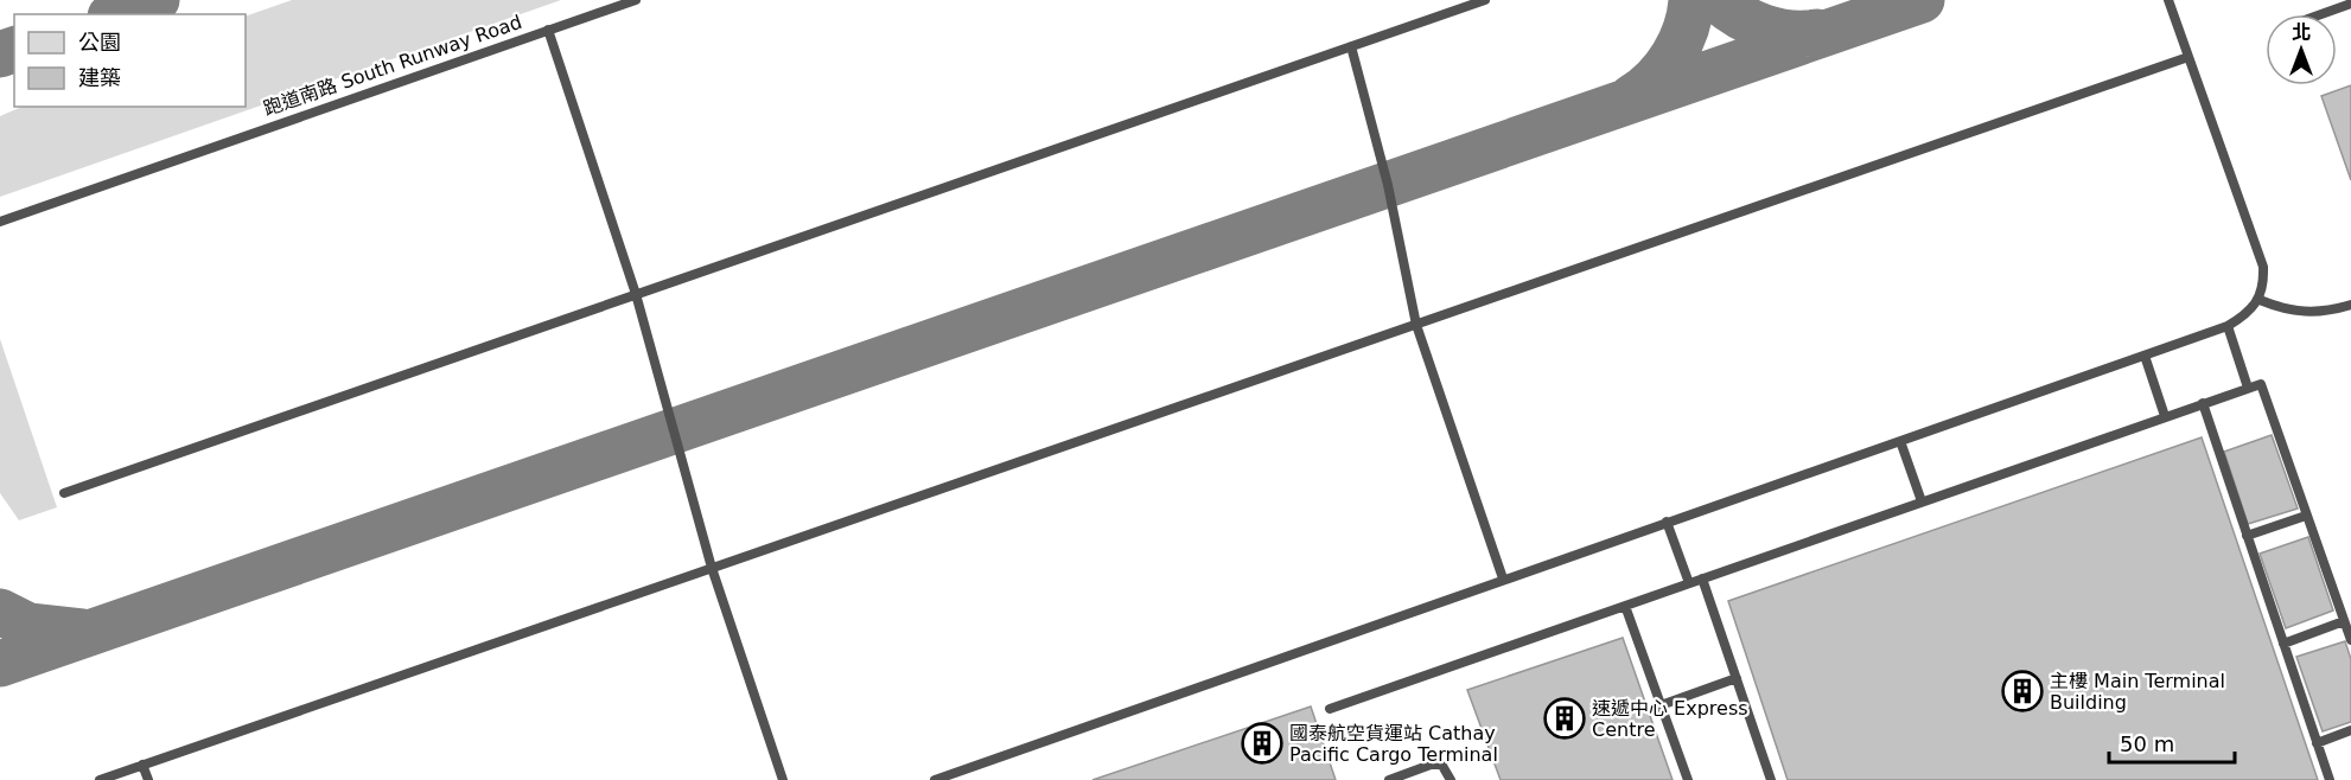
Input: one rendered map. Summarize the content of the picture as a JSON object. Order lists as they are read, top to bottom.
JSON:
{
  "streets": {
    "lane": ["跑道南路 South Runway Road"]
  },
  "places": {
    "building": ["主樓 Main Terminal Building", "速遞中心 Express Centre", "國泰航空貨運站 Cathay Pacific Cargo Terminal"]
  },
  "legend": ["公園", "建築"],
  "scale_bar": "50 m",
  "north": "top"
}
